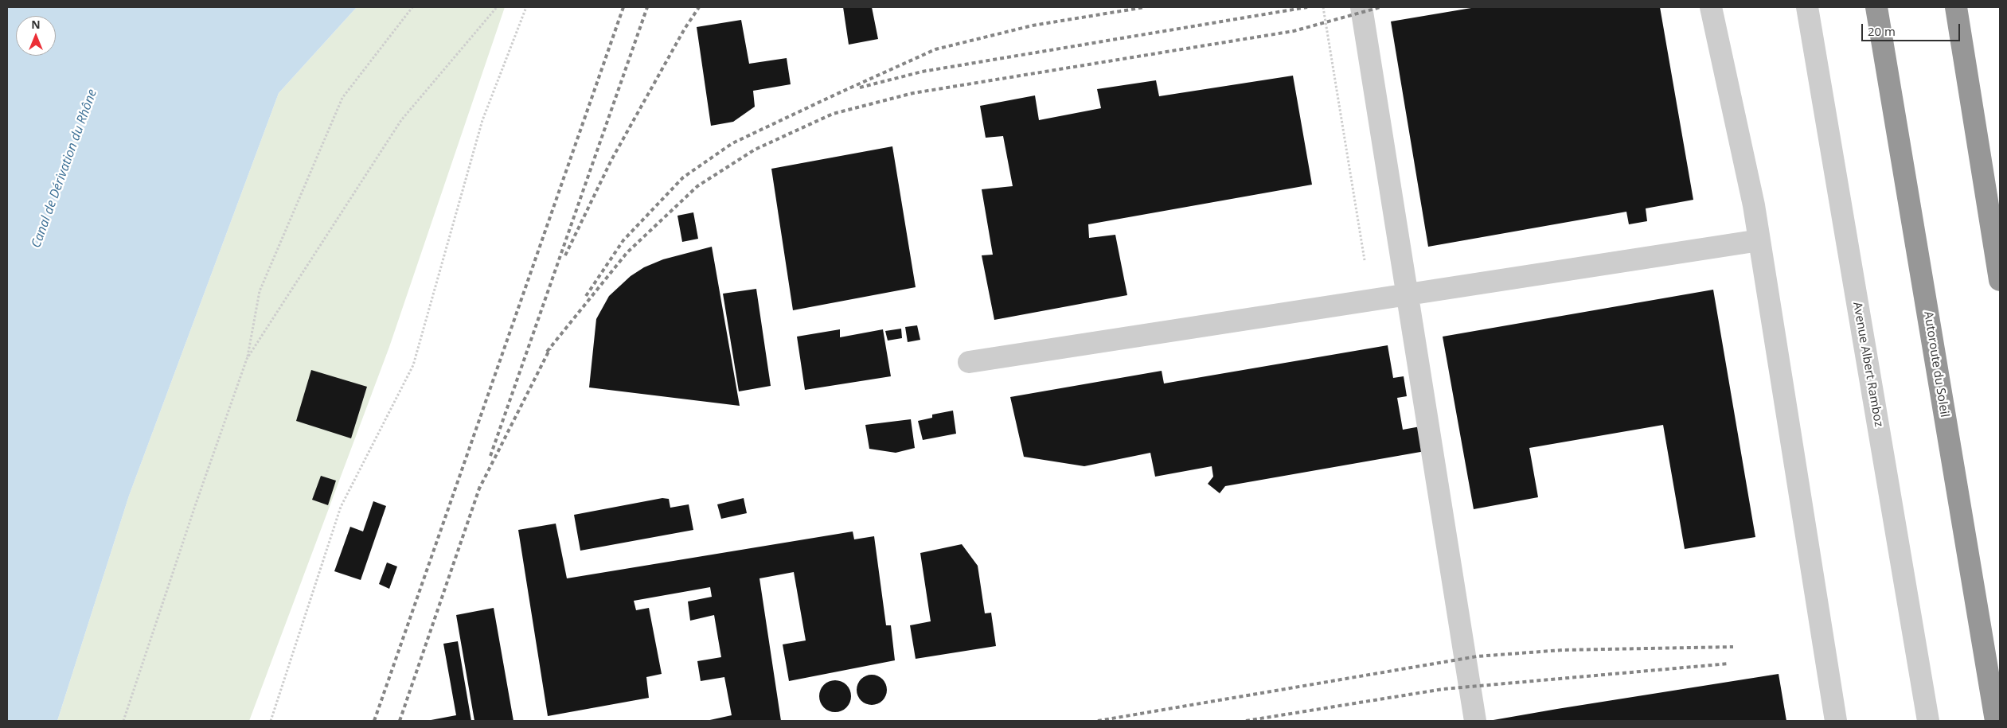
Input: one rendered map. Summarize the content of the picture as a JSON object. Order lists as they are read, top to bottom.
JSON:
{
  "streets": {
    "highway": ["Autoroute du Soleil"],
    "street": ["Avenue Albert Ramboz"]
  },
  "water": ["Canal de Dérivation du Rhône"],
  "scale_bar": "20 m",
  "north": "top"
}
